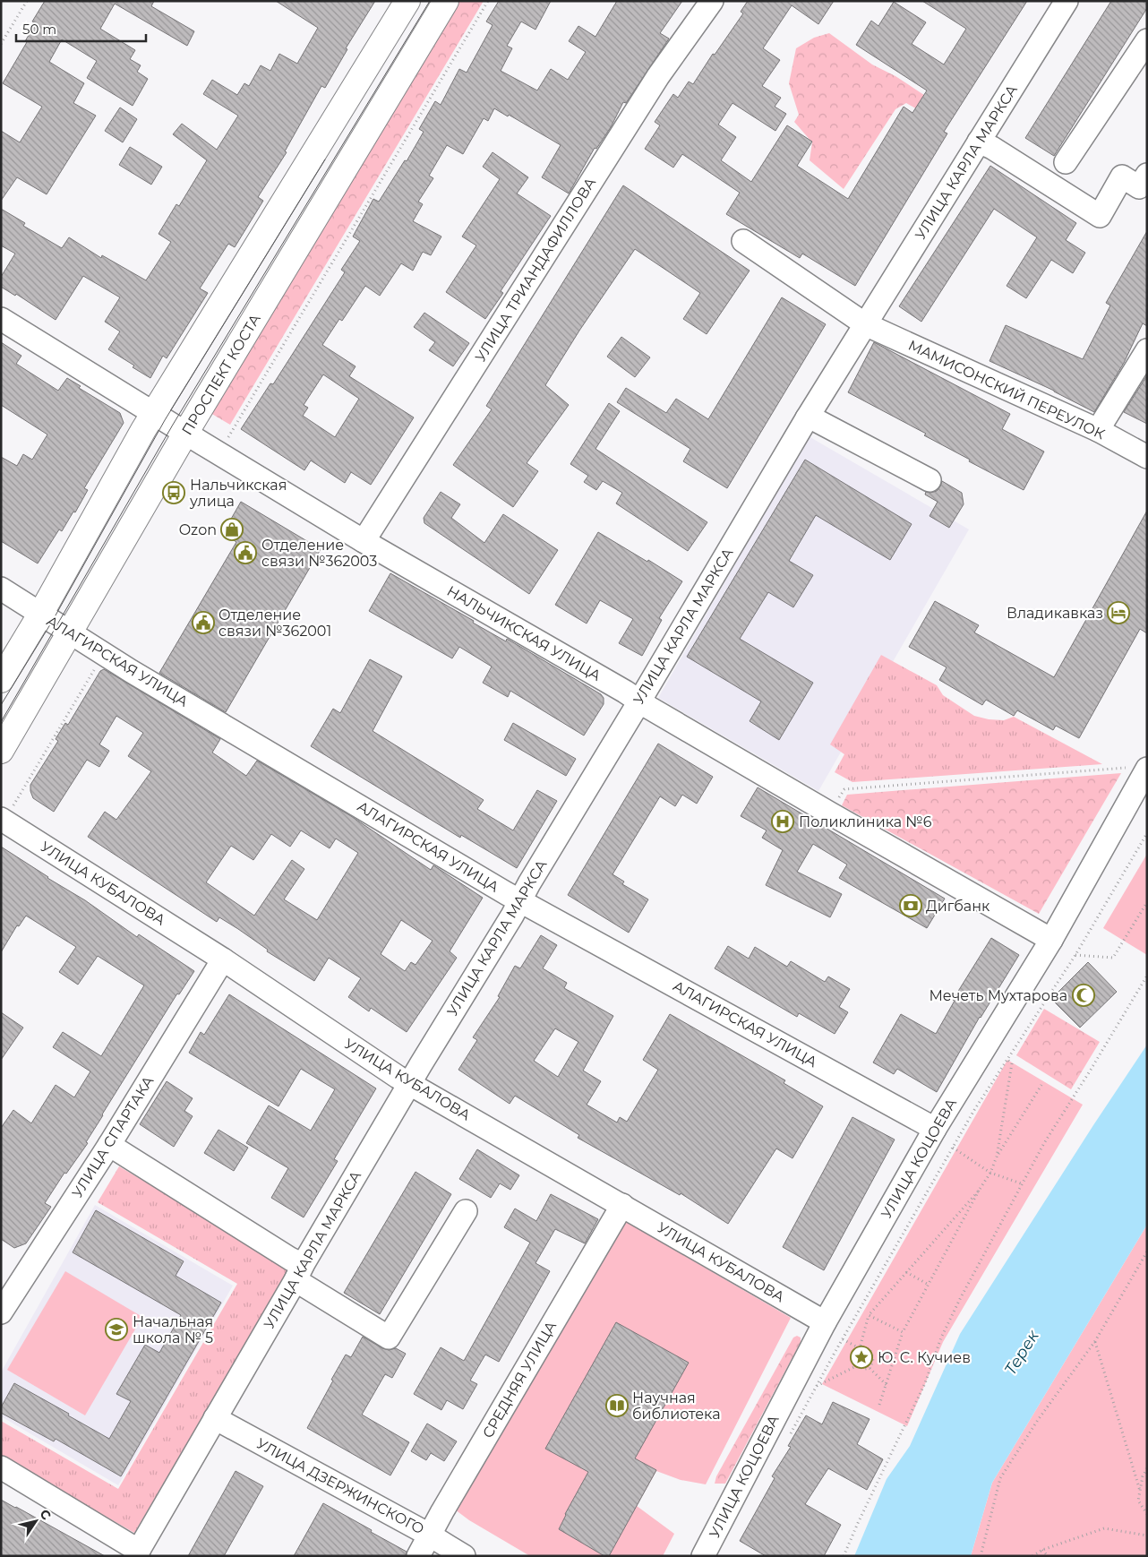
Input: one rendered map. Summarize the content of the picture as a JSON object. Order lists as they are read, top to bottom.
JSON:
{
  "streets": {
    "main road": ["ПРОСПЕКТ КОСТА"],
    "street": [
      "УЛИЦА КАРЛА МАРКСА",
      "УЛИЦА ТРИАНДАФИЛЛОВА",
      "МАМИСОНСКИЙ ПЕРЕУЛОК",
      "НАЛЬЧИКСКАЯ УЛИЦА",
      "АЛАГИРСКАЯ УЛИЦА",
      "УЛИЦА КУБАЛОВА",
      "УЛИЦА СПАРТАКА",
      "УЛИЦА КОЦОЕВА",
      "СРЕДНЯЯ УЛИЦА",
      "УЛИЦА ДЗЕРЖИНСКОГО"
    ]
  },
  "crossings": [
    ["УЛИЦА КАРЛА МАРКСА", "МАМИСОНСКИЙ ПЕРЕУЛОК"],
    ["УЛИЦА КАРЛА МАРКСА", "НАЛЬЧИКСКАЯ УЛИЦА"],
    ["УЛИЦА КАРЛА МАРКСА", "АЛАГИРСКАЯ УЛИЦА"],
    ["УЛИЦА КАРЛА МАРКСА", "УЛИЦА КУБАЛОВА"],
    ["УЛИЦА КАРЛА МАРКСА", "УЛИЦА ДЗЕРЖИНСКОГО"],
    ["УЛИЦА ТРИАНДАФИЛЛОВА", "НАЛЬЧИКСКАЯ УЛИЦА"],
    ["ПРОСПЕКТ КОСТА", "НАЛЬЧИКСКАЯ УЛИЦА"],
    ["ПРОСПЕКТ КОСТА", "АЛАГИРСКАЯ УЛИЦА"],
    ["НАЛЬЧИКСКАЯ УЛИЦА", "УЛИЦА КОЦОЕВА"],
    ["АЛАГИРСКАЯ УЛИЦА", "УЛИЦА КОЦОЕВА"],
    ["УЛИЦА КУБАЛОВА", "УЛИЦА СПАРТАКА"],
    ["УЛИЦА КУБАЛОВА", "УЛИЦА КОЦОЕВА"],
    ["УЛИЦА КУБАЛОВА", "СРЕДНЯЯ УЛИЦА"],
    ["СРЕДНЯЯ УЛИЦА", "УЛИЦА ДЗЕРЖИНСКОГО"]
  ],
  "water": ["Терек"],
  "places": {
    "bus stop": ["Нальчикская улица"],
    "shop": ["Ozon"],
    "public building": ["Отделение связи №362003", "Отделение связи №362001"],
    "hotel": ["Владикавказ"],
    "hospital": ["Поликлиника №6"],
    "bank": ["Дигбанк"],
    "mosque": ["Мечеть Мухтарова"],
    "school or university": ["Начальная школа № 5"],
    "place": ["Ю. С. Кучиев"],
    "library": ["Научная библиотека"]
  },
  "scale_bar": "50 m",
  "north": "top right"
}
